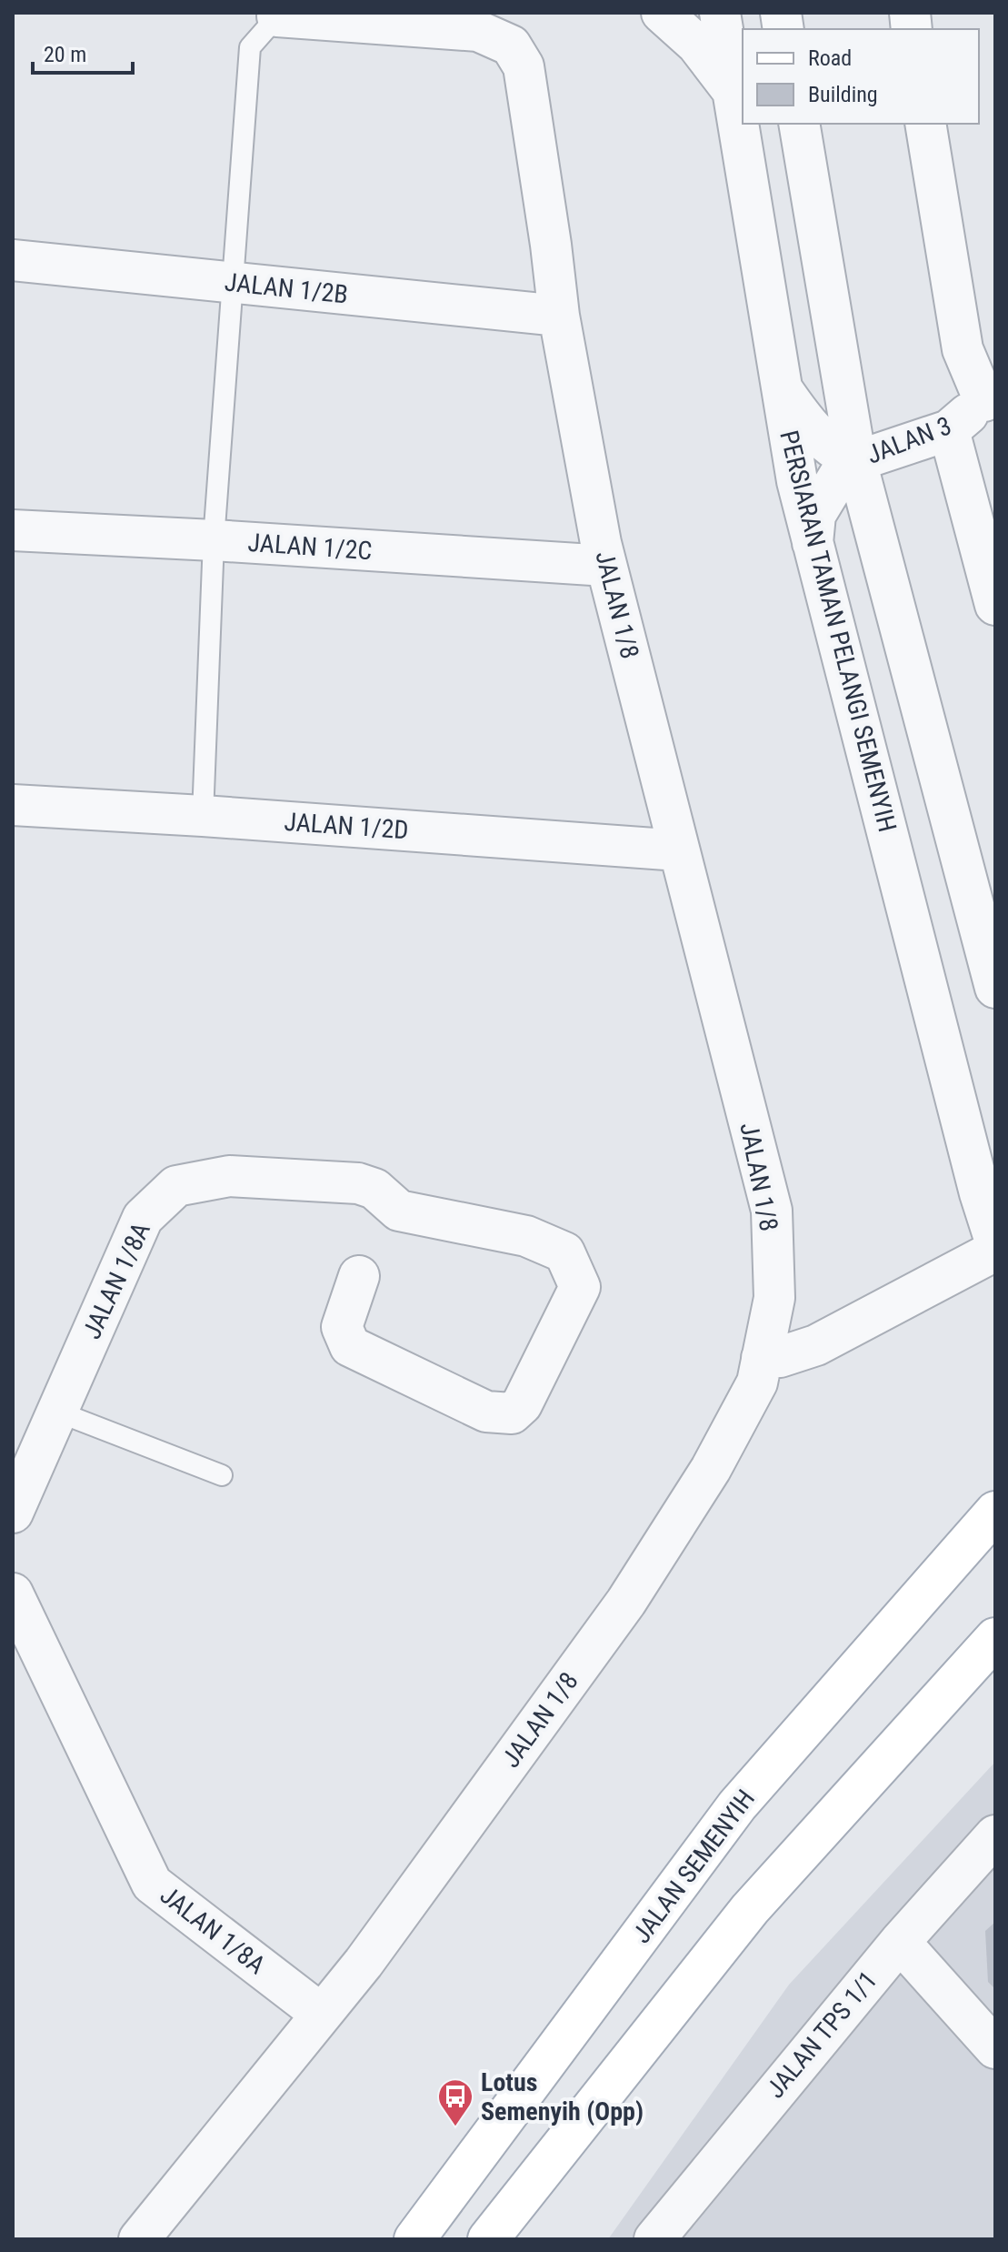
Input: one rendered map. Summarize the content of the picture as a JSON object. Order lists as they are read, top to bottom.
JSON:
{
  "streets": {
    "main road": ["JALAN SEMENYIH"],
    "street": [
      "JALAN 1/2B",
      "JALAN 3",
      "JALAN 1/2C",
      "JALAN 1/8",
      "PERSIARAN TAMAN PELANGI SEMENYIH",
      "JALAN 1/2D",
      "JALAN 1/8A",
      "JALAN TPS 1/1"
    ]
  },
  "crossings": [
    ["JALAN 1/2B", "JALAN 1/8"],
    ["JALAN 1/2C", "JALAN 1/8"],
    ["JALAN 1/8", "JALAN 1/2D"],
    ["JALAN 1/8", "JALAN 1/8A"]
  ],
  "places": {
    "bus stop": ["Lotus Semenyih (Opp)"]
  },
  "legend": ["Road", "Building"],
  "scale_bar": "20 m"
}
